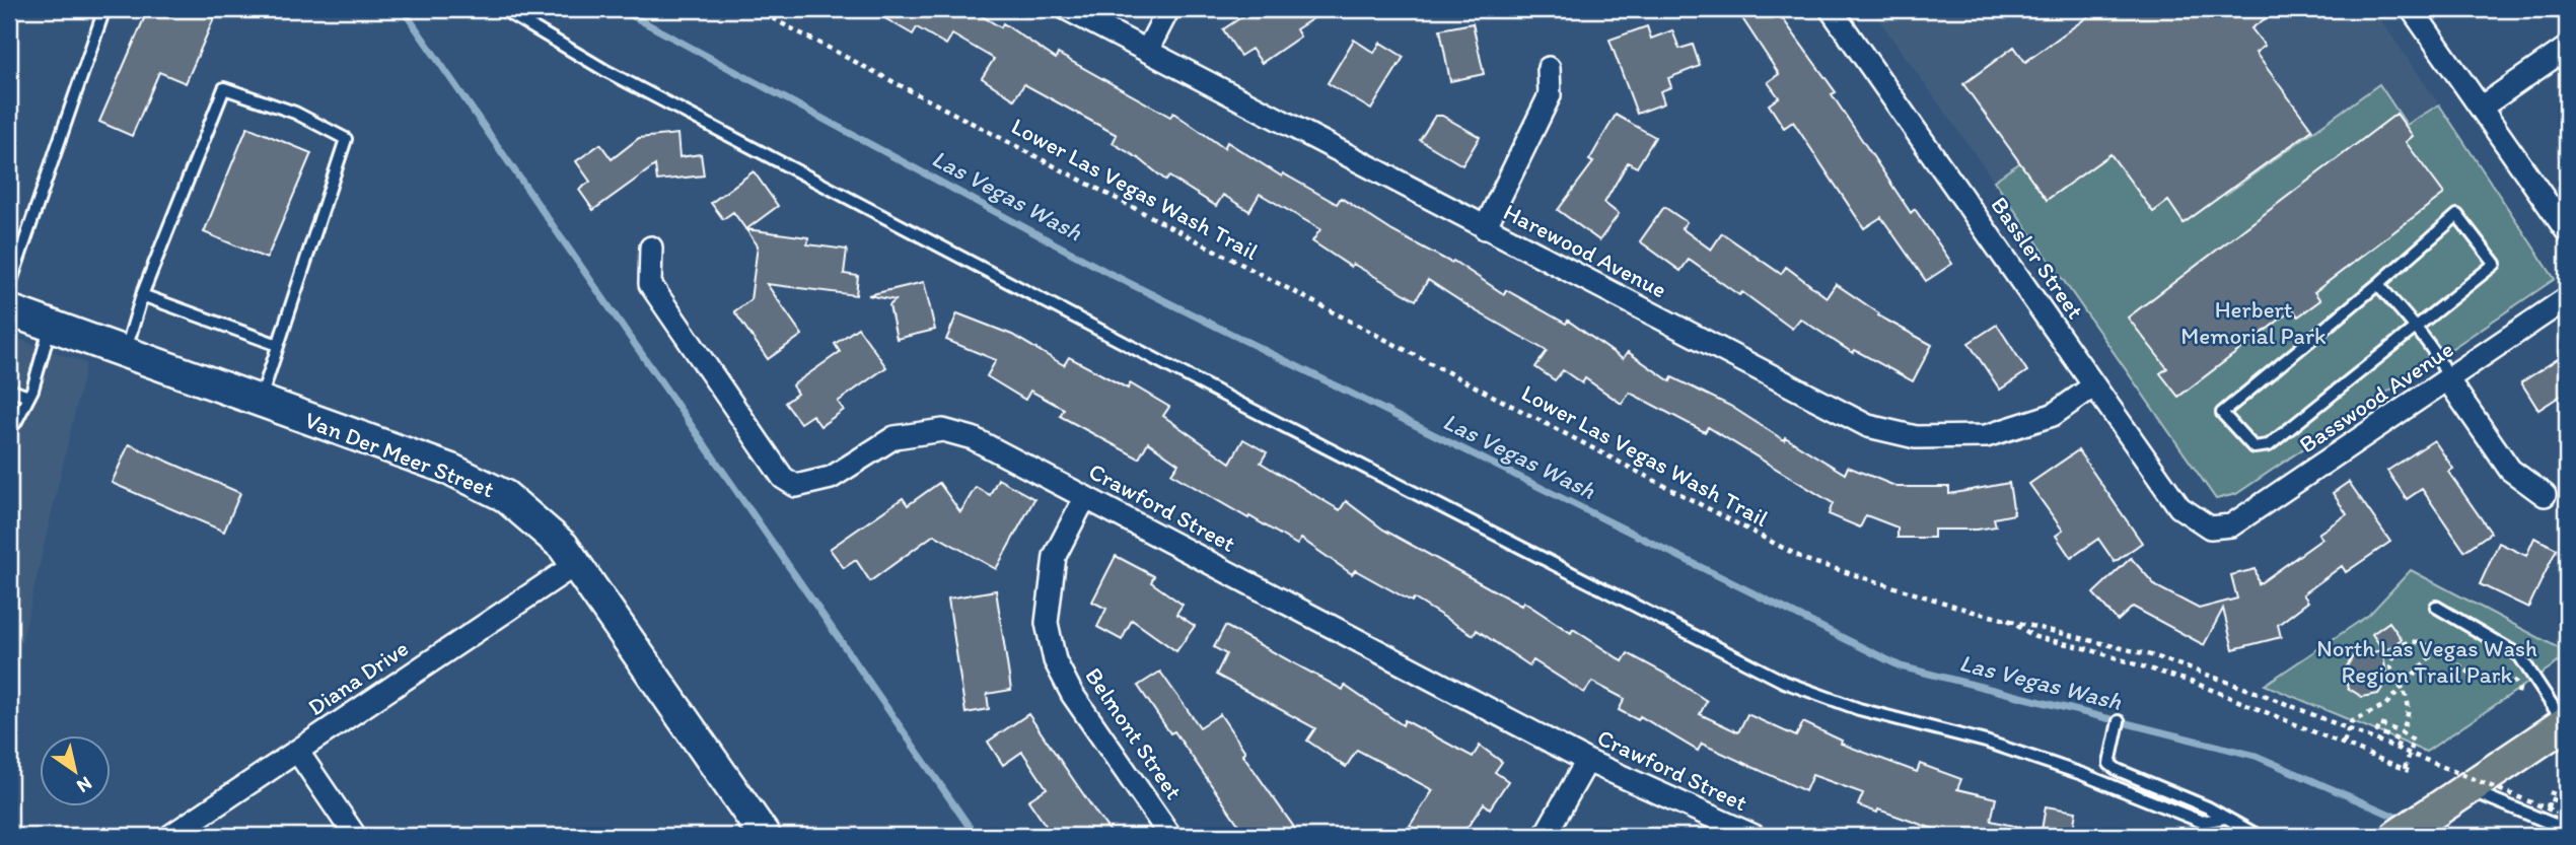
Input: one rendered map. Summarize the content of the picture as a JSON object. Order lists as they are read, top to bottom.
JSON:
{
  "streets": {
    "street": [
      "Harewood Avenue",
      "Bassler Street",
      "Basswood Avenue",
      "Van Der Meer Street",
      "Crawford Street",
      "Diana Drive",
      "Belmont Street"
    ],
    "path": ["Lower Las Vegas Wash Trail"]
  },
  "crossings": [
    ["Harewood Avenue", "Bassler Street"],
    ["Bassler Street", "Basswood Avenue"],
    ["Van Der Meer Street", "Diana Drive"],
    ["Crawford Street", "Belmont Street"]
  ],
  "water": ["Las Vegas Wash"],
  "parks": ["Herbert Memorial Park", "North Las Vegas Wash Region Trail Park"],
  "north": "bottom right"
}
